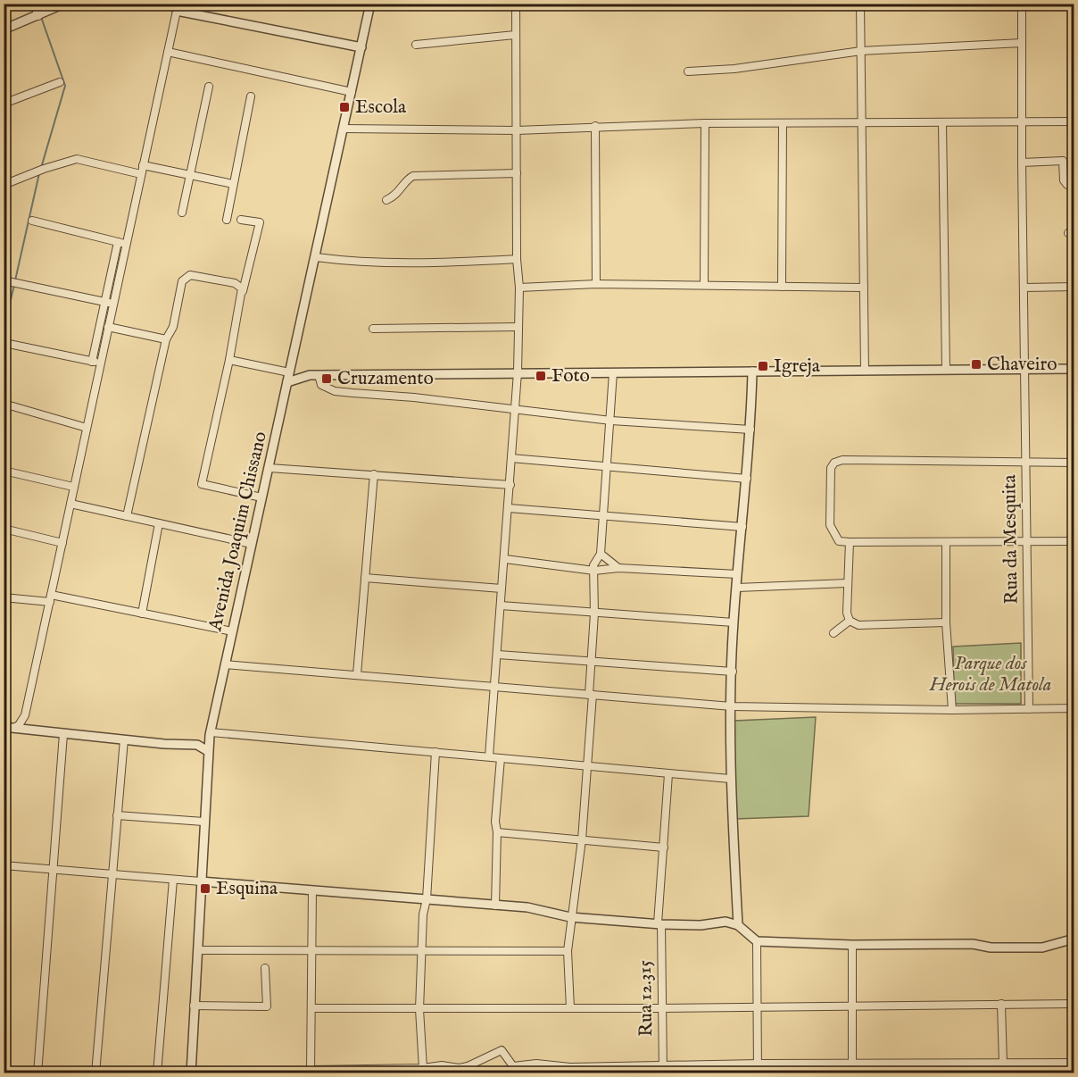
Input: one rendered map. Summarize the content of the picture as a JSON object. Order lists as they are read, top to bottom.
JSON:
{
  "streets": {
    "street": ["Avenida Joaquim Chissano", "Rua da Mesquita", "Rua 12.315"]
  },
  "parks": ["Parque dos Herois de Matola"],
  "places": {
    "transit": [
      "Escola",
      "Chaveiro",
      "Igreja",
      "Foto",
      "Cruzamento",
      "Esquina"
    ]
  }
}
